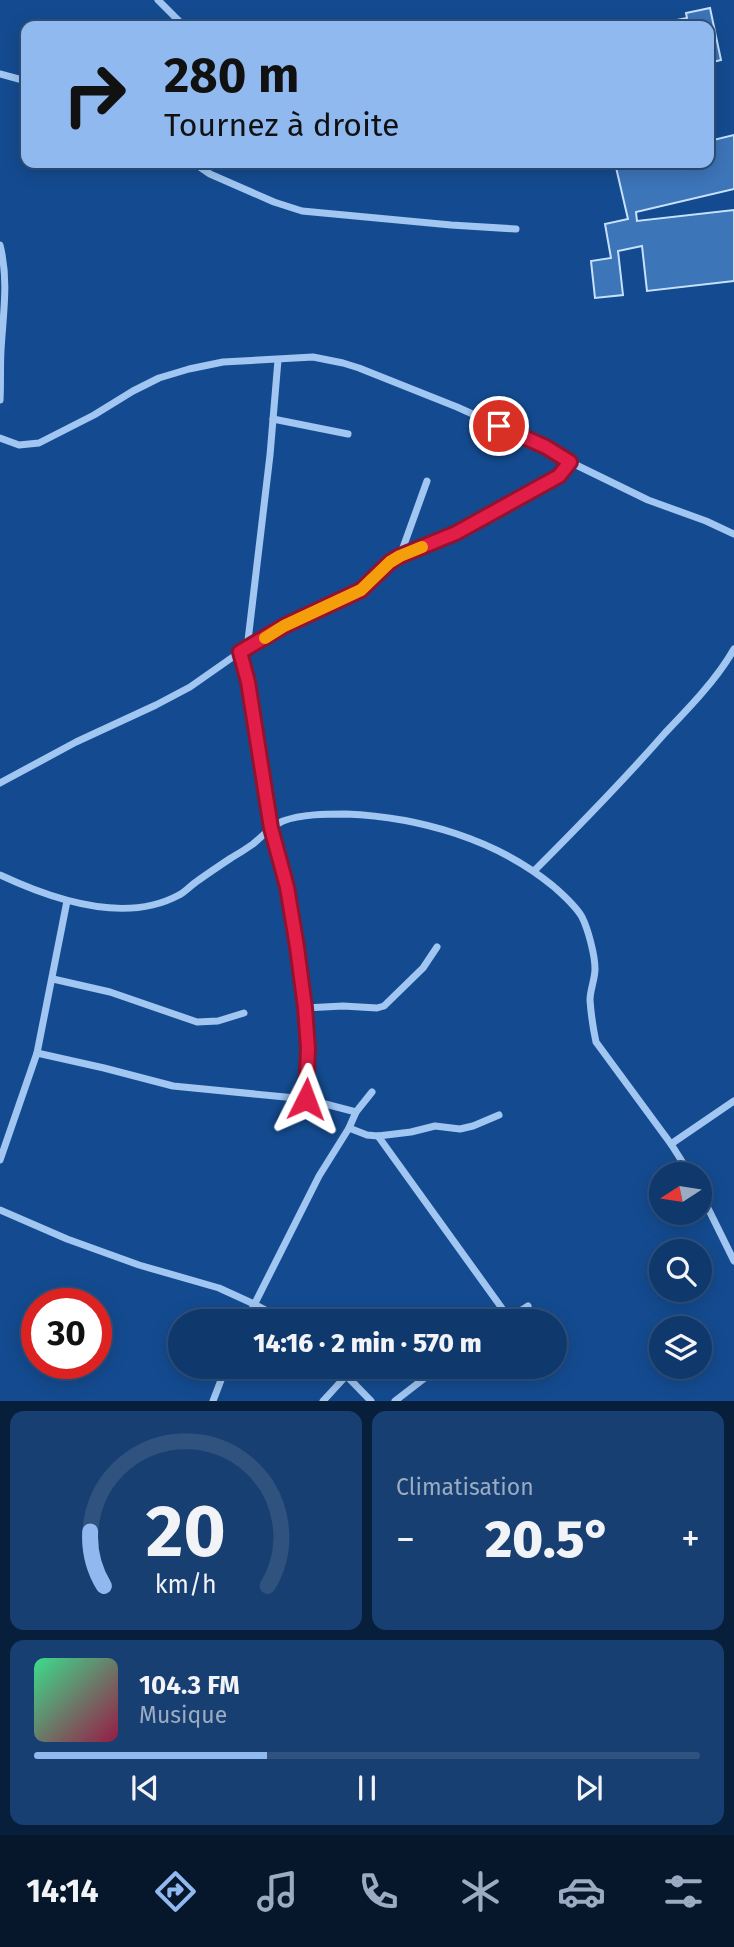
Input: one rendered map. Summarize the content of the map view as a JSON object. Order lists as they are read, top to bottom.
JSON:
{
  "north": "left",
  "page": {
    "turn": ["280 m", "Tournez à droite"],
    "limit": "30",
    "trip": "14:16 · 2 min · 570 m",
    "tile": "Climatisation",
    "heat": ["−", "20.5°", "+"],
    "song": ["104.3 FM", "Musique"],
    "tabs": "14:14",
    "gauge": ["20", "km/h"]
  }
}
